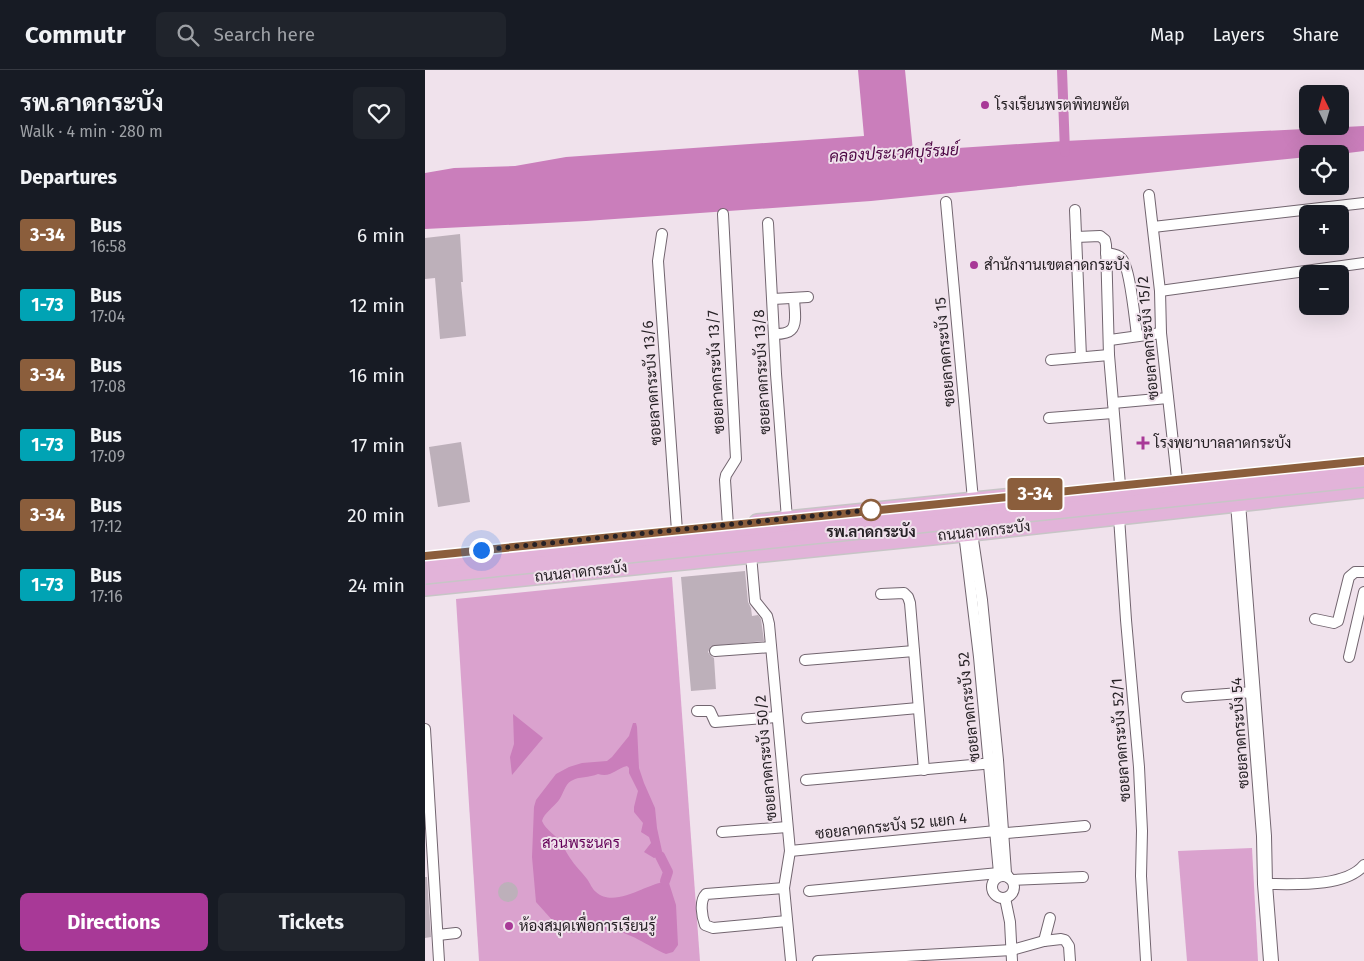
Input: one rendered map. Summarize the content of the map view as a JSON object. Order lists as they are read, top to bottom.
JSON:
{
  "streets": {
    "main road": ["ถนนลาดกระบัง", "ซอยลาดกระบัง 54"],
    "street": [
      "ซอยลาดกระบัง 15/2",
      "ซอยลาดกระบัง 15",
      "ซอยลาดกระบัง 13/7",
      "ซอยลาดกระบัง 13/8",
      "ซอยลาดกระบัง 13/6",
      "ซอยลาดกระบัง 52",
      "ซอยลาดกระบัง 52/1",
      "ซอยลาดกระบัง 50/2",
      "ซอยลาดกระบัง 52 แยก 4"
    ]
  },
  "crossings": [
    ["ซอยลาดกระบัง 15/2", "ถนนลาดกระบัง"],
    ["ซอยลาดกระบัง 15", "ถนนลาดกระบัง"],
    ["ซอยลาดกระบัง 13/7", "ถนนลาดกระบัง"],
    ["ซอยลาดกระบัง 13/8", "ถนนลาดกระบัง"],
    ["ซอยลาดกระบัง 13/6", "ถนนลาดกระบัง"],
    ["ถนนลาดกระบัง", "ซอยลาดกระบัง 52"],
    ["ถนนลาดกระบัง", "ซอยลาดกระบัง 54"],
    ["ถนนลาดกระบัง", "ซอยลาดกระบัง 52/1"],
    ["ถนนลาดกระบัง", "ซอยลาดกระบัง 50/2"],
    ["ซอยลาดกระบัง 52", "ซอยลาดกระบัง 52 แยก 4"],
    ["ซอยลาดกระบัง 50/2", "ซอยลาดกระบัง 52 แยก 4"]
  ],
  "water": ["คลองประเวศบุรีรมย์"],
  "parks": ["สวนพระนคร"],
  "places": {
    "other": [
      "โรงเรียนพรตพิทยพยัต",
      "สำนักงานเขตลาดกระบัง",
      "รพ.ลาดกระบัง",
      "ห้องสมุดเพื่อการเรียนรู้"
    ],
    "health": ["โรงพยาบาลลาดกระบัง"]
  },
  "lines": ["bus line 3-34"],
  "north": "top",
  "page": {
    "header": "Commutr",
    "search": "Search here",
    "nav": ["Map", "Layers", "Share"],
    "heading": [
      ["รพ.ลาดกระบัง", "Walk · 4 min · 280 m"],
      "Departures"
    ],
    "on_map": "3-34",
    "map_buttons": ["+", "−"],
    "list": [
      {
        "mark": "3-34",
        "name": "Bus",
        "note": "16:58",
        "value": "6 min"
      },
      {
        "mark": "1-73",
        "name": "Bus",
        "note": "17:04",
        "value": "12 min"
      },
      {
        "mark": "3-34",
        "name": "Bus",
        "note": "17:08",
        "value": "16 min"
      },
      {
        "mark": "1-73",
        "name": "Bus",
        "note": "17:09",
        "value": "17 min"
      },
      {
        "mark": "3-34",
        "name": "Bus",
        "note": "17:12",
        "value": "20 min"
      },
      {
        "mark": "1-73",
        "name": "Bus",
        "note": "17:16",
        "value": "24 min"
      }
    ],
    "buttons": ["Directions", "Tickets"]
  }
}
